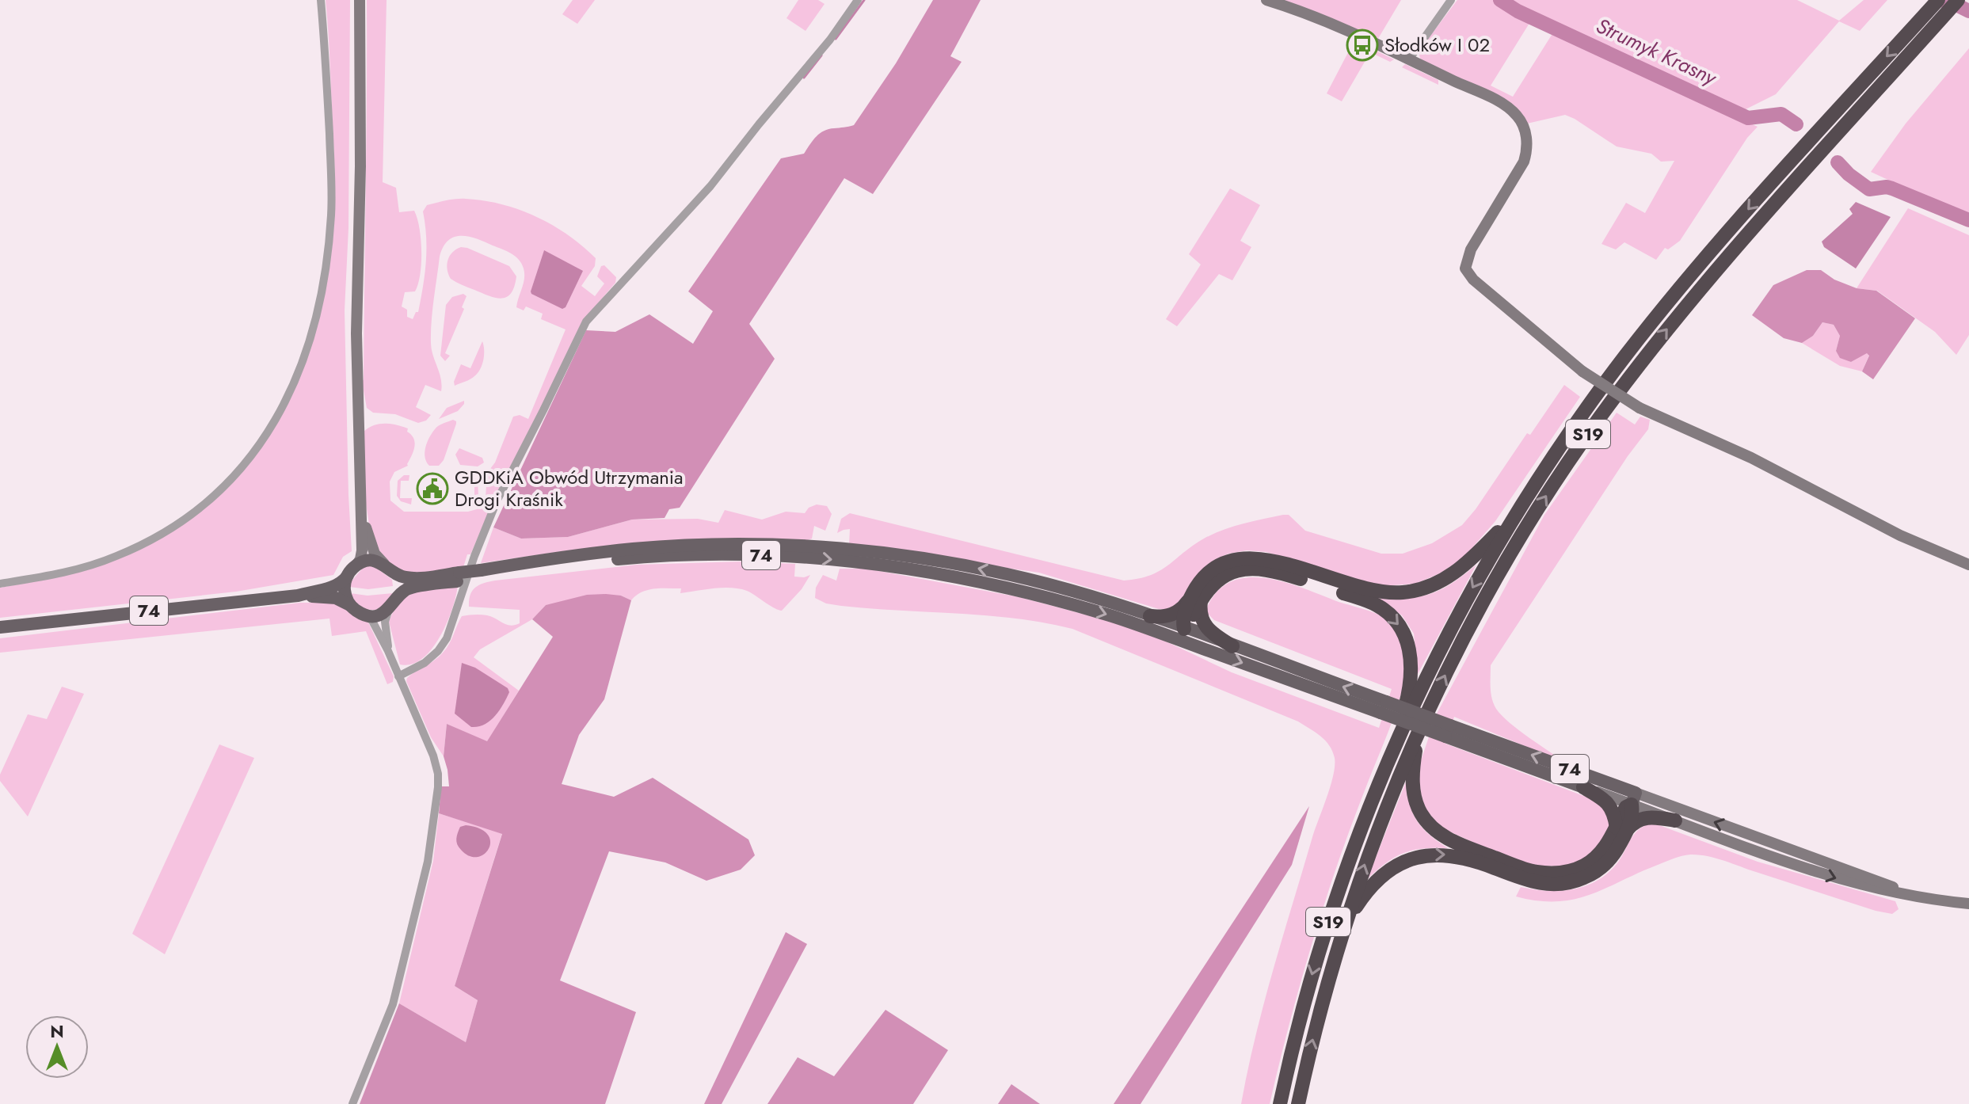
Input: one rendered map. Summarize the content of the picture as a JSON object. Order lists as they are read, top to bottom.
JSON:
{
  "streets": {
    "highway": ["S19"],
    "main road": ["74"]
  },
  "water": ["Strumyk Krasny"],
  "places": {
    "bus stop": ["Słodków I 02"],
    "public building": ["GDDKiA Obwód Utrzymania Drogi Kraśnik"]
  },
  "north": "top"
}
